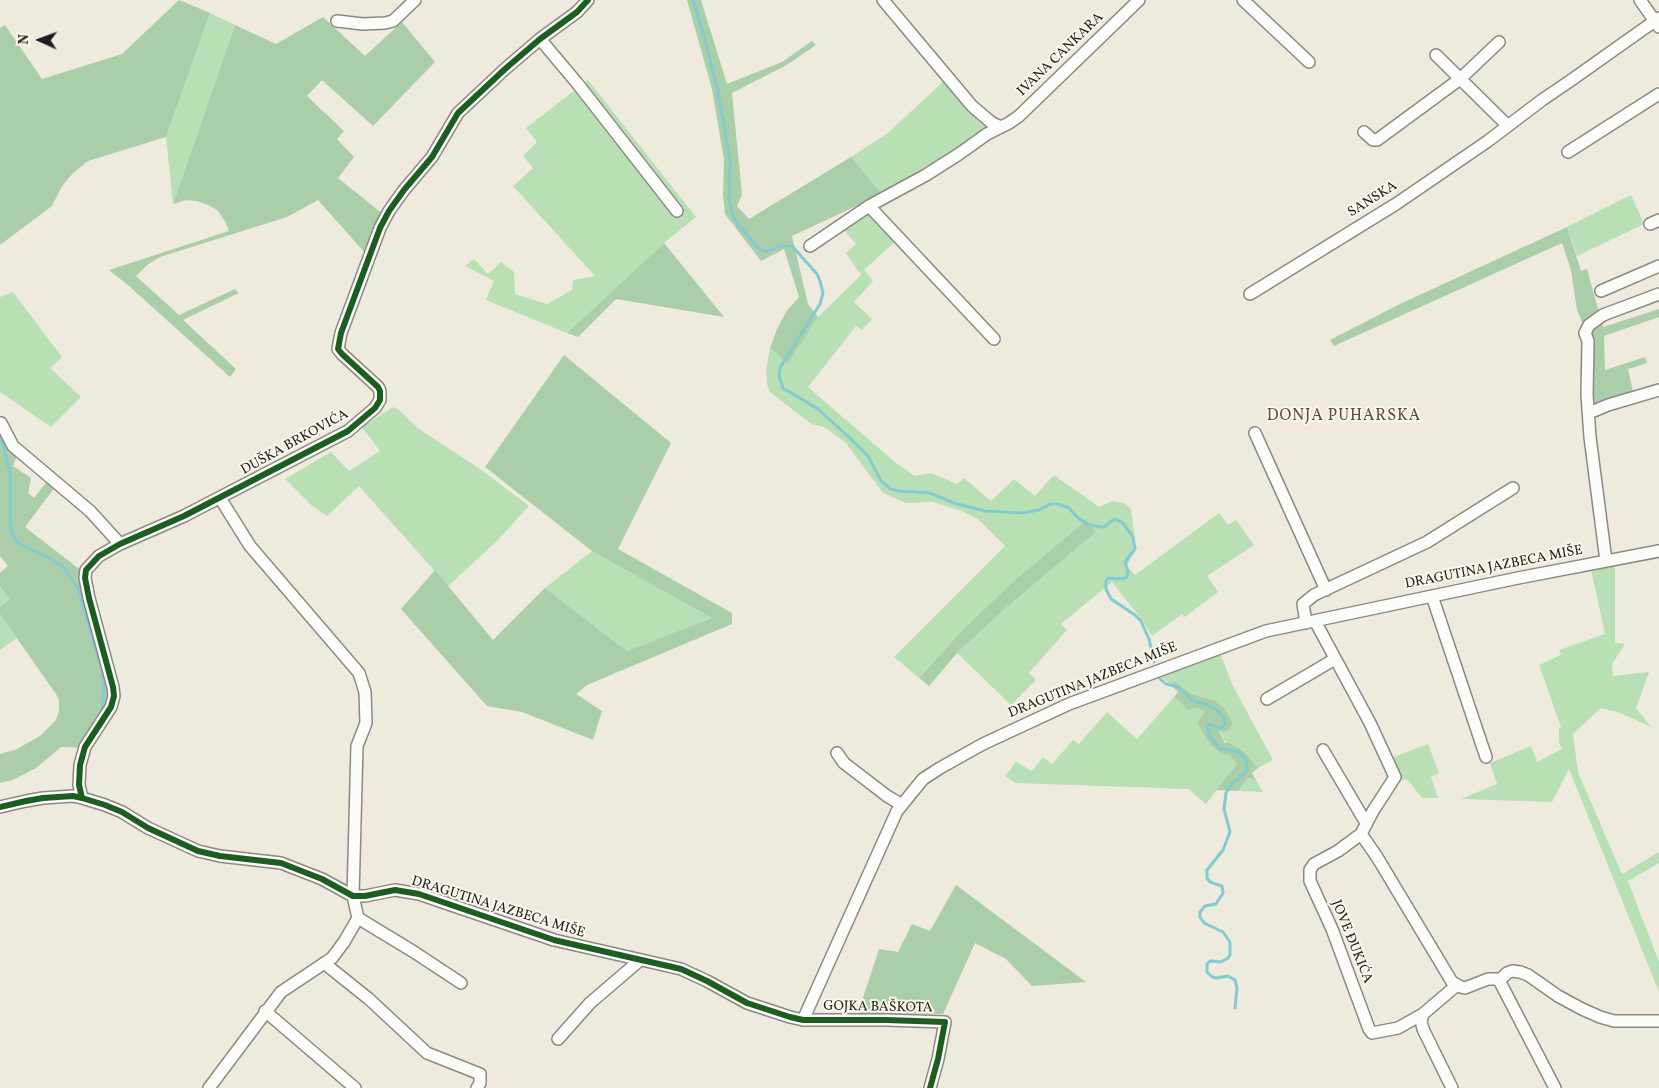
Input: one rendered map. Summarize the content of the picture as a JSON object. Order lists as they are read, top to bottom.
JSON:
{
  "streets": {
    "street": [
      "IVANA CANKARA",
      "SANSKA",
      "DUŠKA BRKOVIĆA",
      "DRAGUTINA JAZBECA MIŠE",
      "JOVE ĐUKIĆA",
      "GOJKA BAŠKOTA"
    ]
  },
  "crossings": [
    ["DRAGUTINA JAZBECA MIŠE", "JOVE ĐUKIĆA"],
    ["DRAGUTINA JAZBECA MIŠE", "GOJKA BAŠKOTA"]
  ],
  "districts": ["DONJA PUHARSKA"],
  "north": "left"
}
